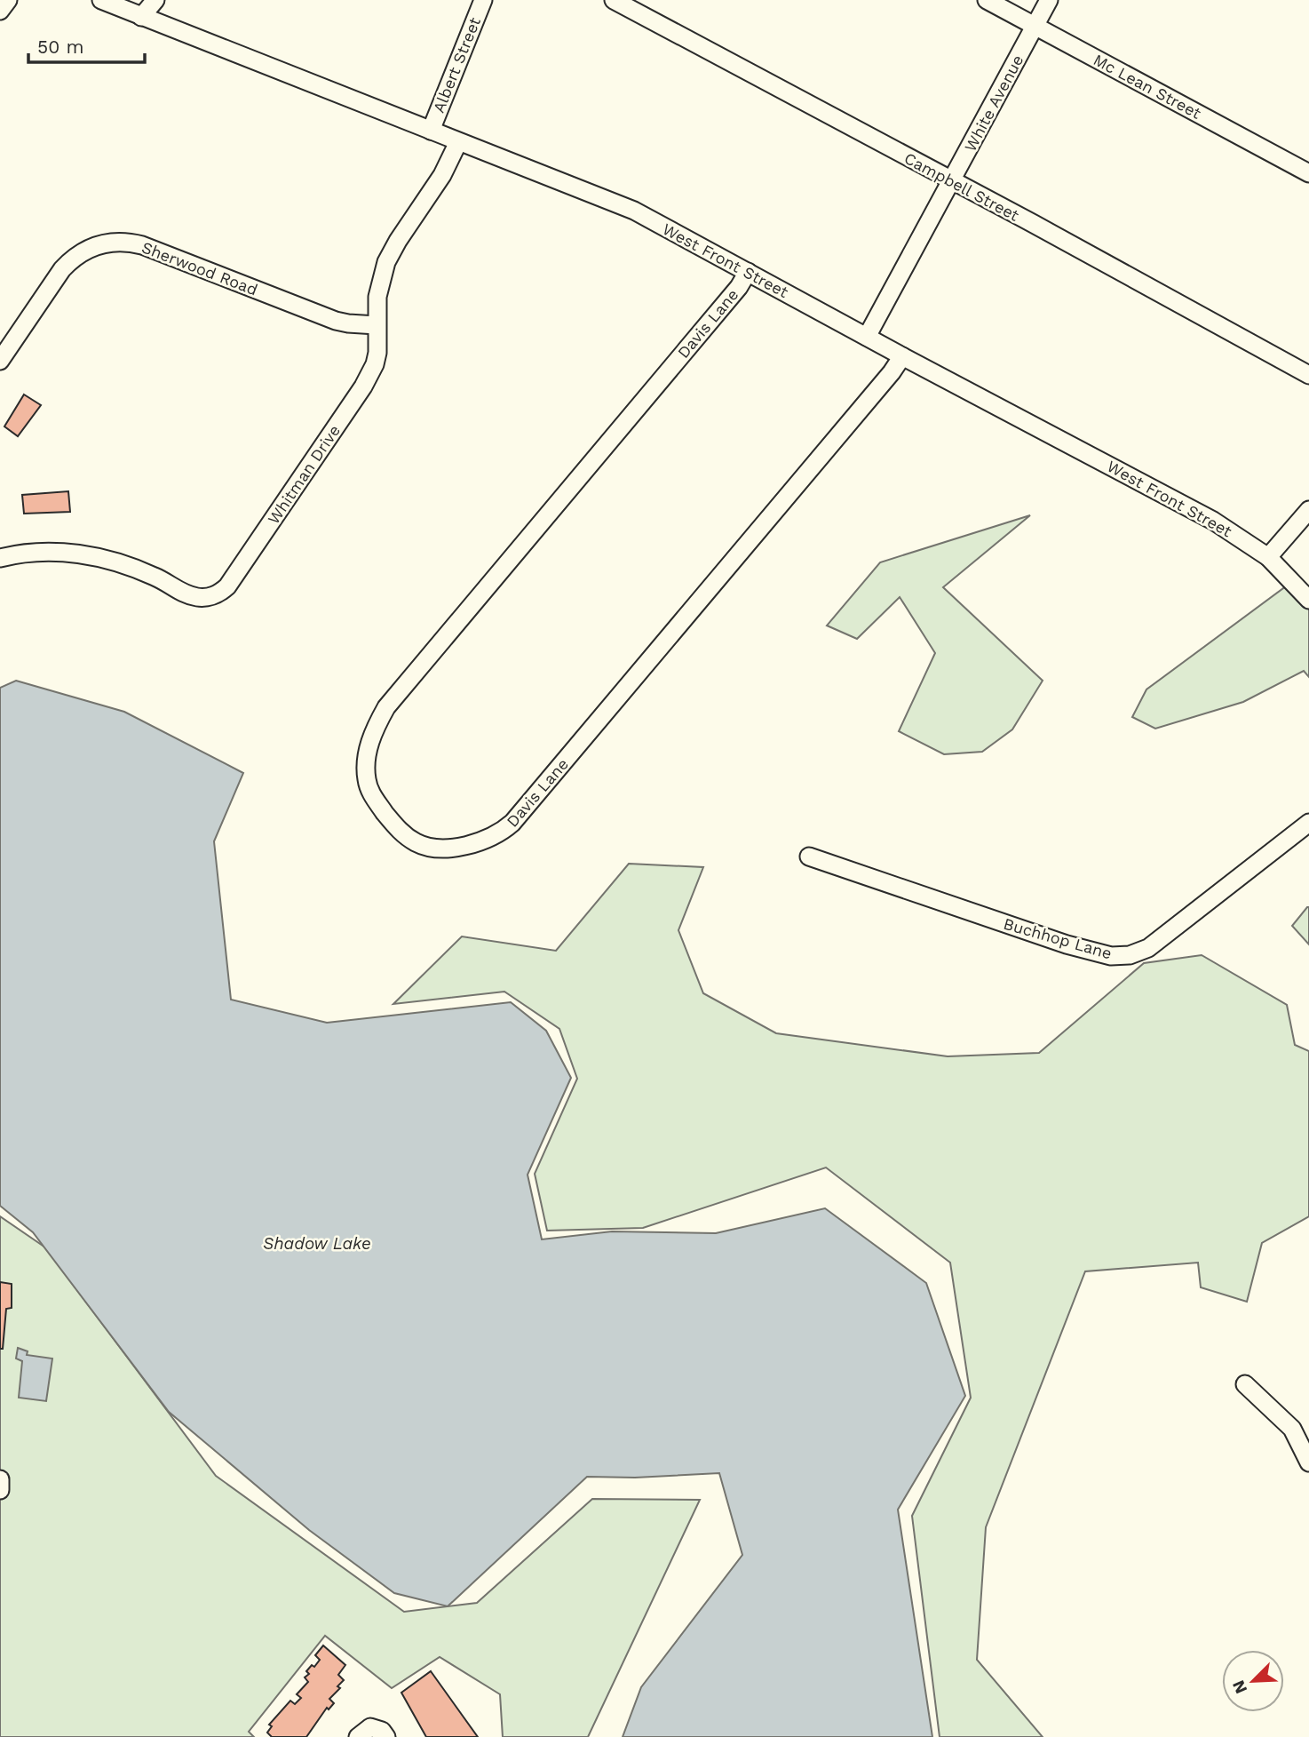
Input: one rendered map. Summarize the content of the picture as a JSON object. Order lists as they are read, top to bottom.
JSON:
{
  "streets": {
    "street": [
      "Albert Street",
      "Mc Lean Street",
      "White Avenue",
      "Campbell Street",
      "West Front Street",
      "Sherwood Road",
      "Davis Lane",
      "Whitman Drive",
      "Buchhop Lane"
    ]
  },
  "crossings": [
    ["Albert Street", "West Front Street"],
    ["Mc Lean Street", "White Avenue"],
    ["White Avenue", "Campbell Street"],
    ["White Avenue", "West Front Street"],
    ["West Front Street", "Davis Lane"],
    ["West Front Street", "Whitman Drive"],
    ["Sherwood Road", "Whitman Drive"]
  ],
  "water": ["Shadow Lake"],
  "scale_bar": "50 m",
  "north": "bottom left"
}
